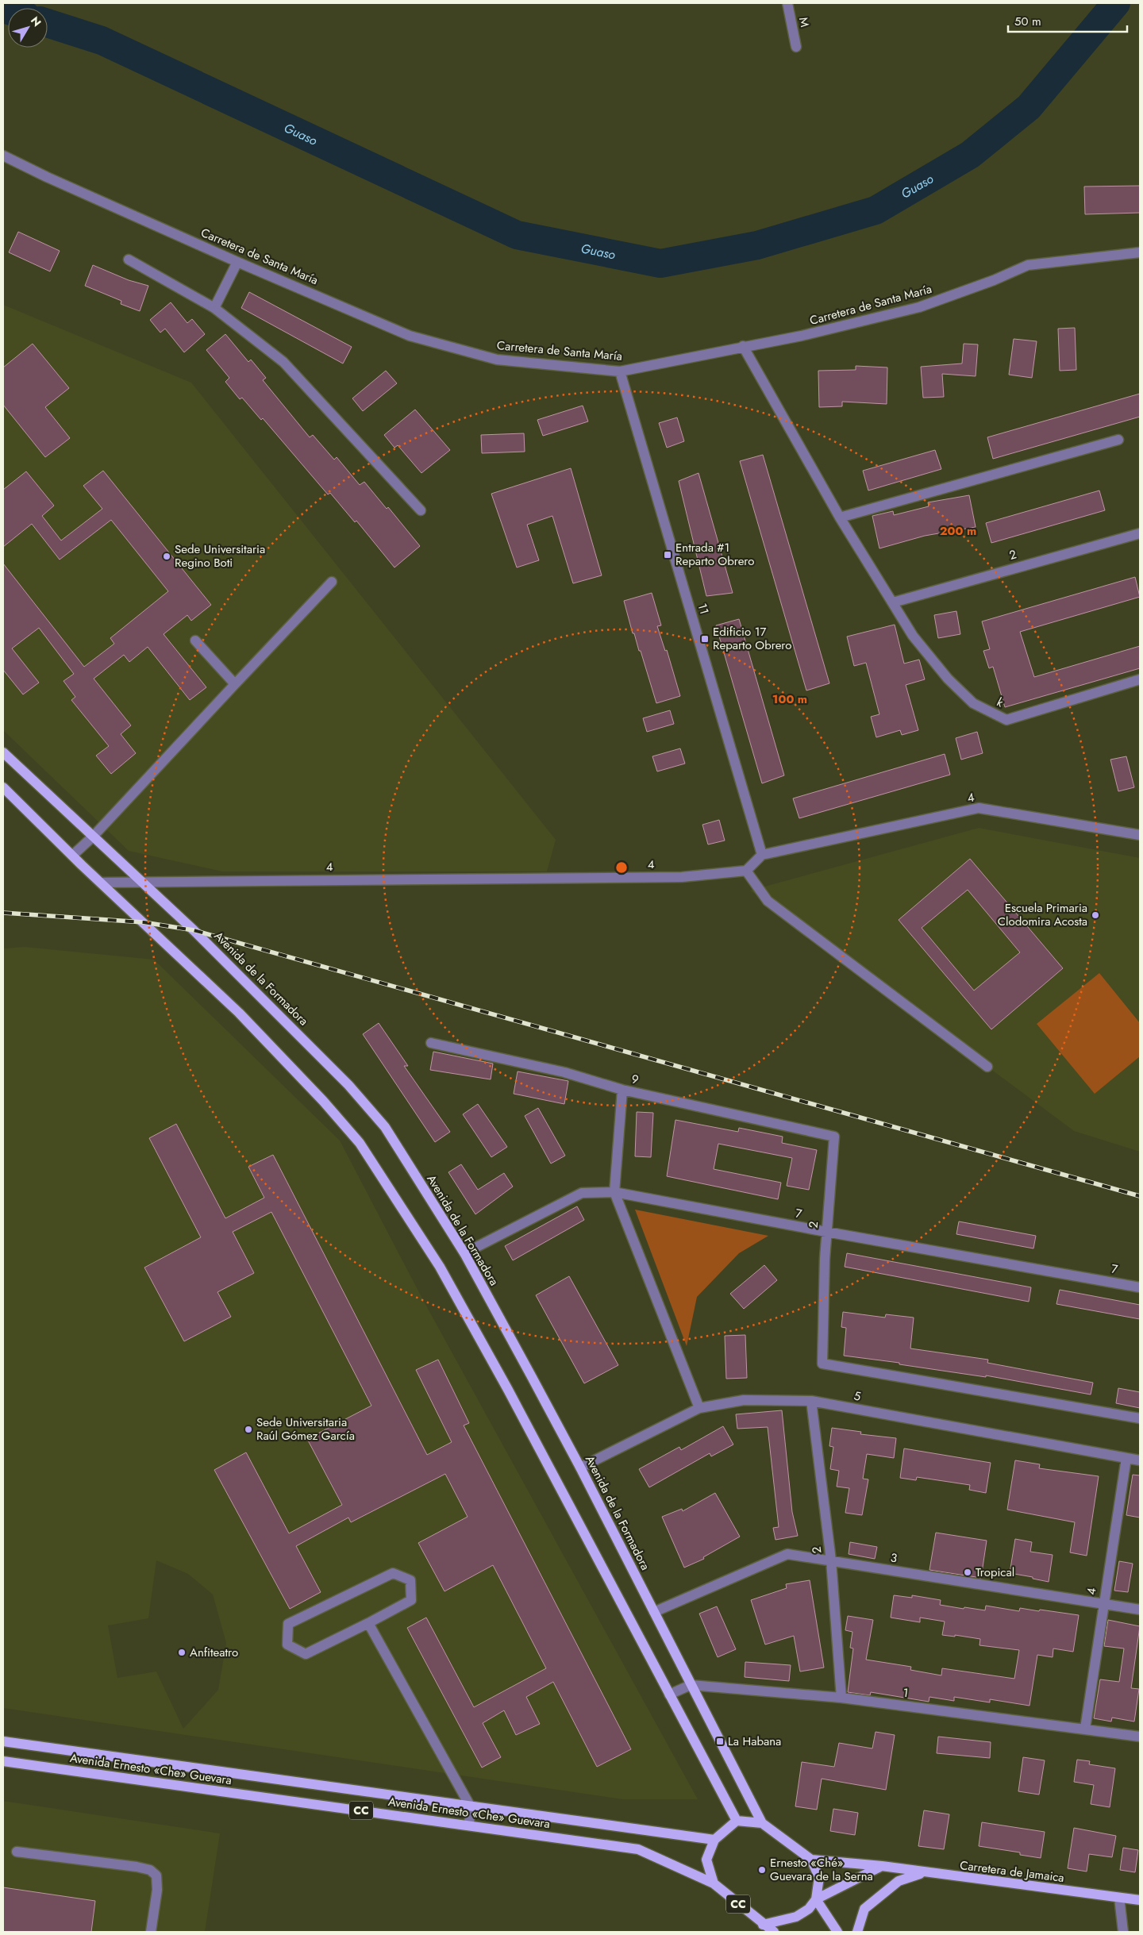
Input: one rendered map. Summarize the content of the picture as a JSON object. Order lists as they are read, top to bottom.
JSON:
{
  "streets": {
    "main road": [
      "Avenida de la Formadora",
      "Avenida Ernesto «Che» Guevara",
      "CC",
      "Carretera de Jamaica"
    ],
    "street": [
      "M",
      "Carretera de Santa María",
      "2",
      "11",
      "k",
      "4",
      "9",
      "7",
      "5",
      "3",
      "1"
    ]
  },
  "crossings": [
    ["Carretera de Santa María", "11"],
    ["Carretera de Santa María", "k"],
    ["2", "k"],
    ["2", "9"],
    ["2", "7"],
    ["2", "5"],
    ["2", "3"],
    ["2", "1"],
    ["11", "4"],
    ["4", "Avenida de la Formadora"],
    ["4", "5"],
    ["4", "3"],
    ["4", "1"],
    ["Avenida de la Formadora", "7"],
    ["Avenida de la Formadora", "5"],
    ["Avenida de la Formadora", "3"],
    ["Avenida de la Formadora", "1"],
    ["Avenida de la Formadora", "Avenida Ernesto «Che» Guevara"],
    ["Avenida de la Formadora", "CC"],
    ["Avenida de la Formadora", "Carretera de Jamaica"],
    ["Avenida Ernesto «Che» Guevara", "CC"],
    ["Avenida Ernesto «Che» Guevara", "Carretera de Jamaica"],
    ["CC", "Carretera de Jamaica"]
  ],
  "water": ["Guaso"],
  "places": {
    "transit": ["Entrada #1 Reparto Obrero", "Edificio 17 Reparto Obrero", "La Habana"],
    "other": [
      "Sede Universitaria Regino Boti",
      "Escuela Primaria Clodomira Acosta",
      "Sede Universitaria Raúl Gómez García",
      "Tropical",
      "Anfiteatro",
      "Ernesto «Ché» Guevara de la Serna"
    ]
  },
  "scale_bar": "50 m",
  "north": "top right",
  "rings": ["200 m", "100 m"]
}
